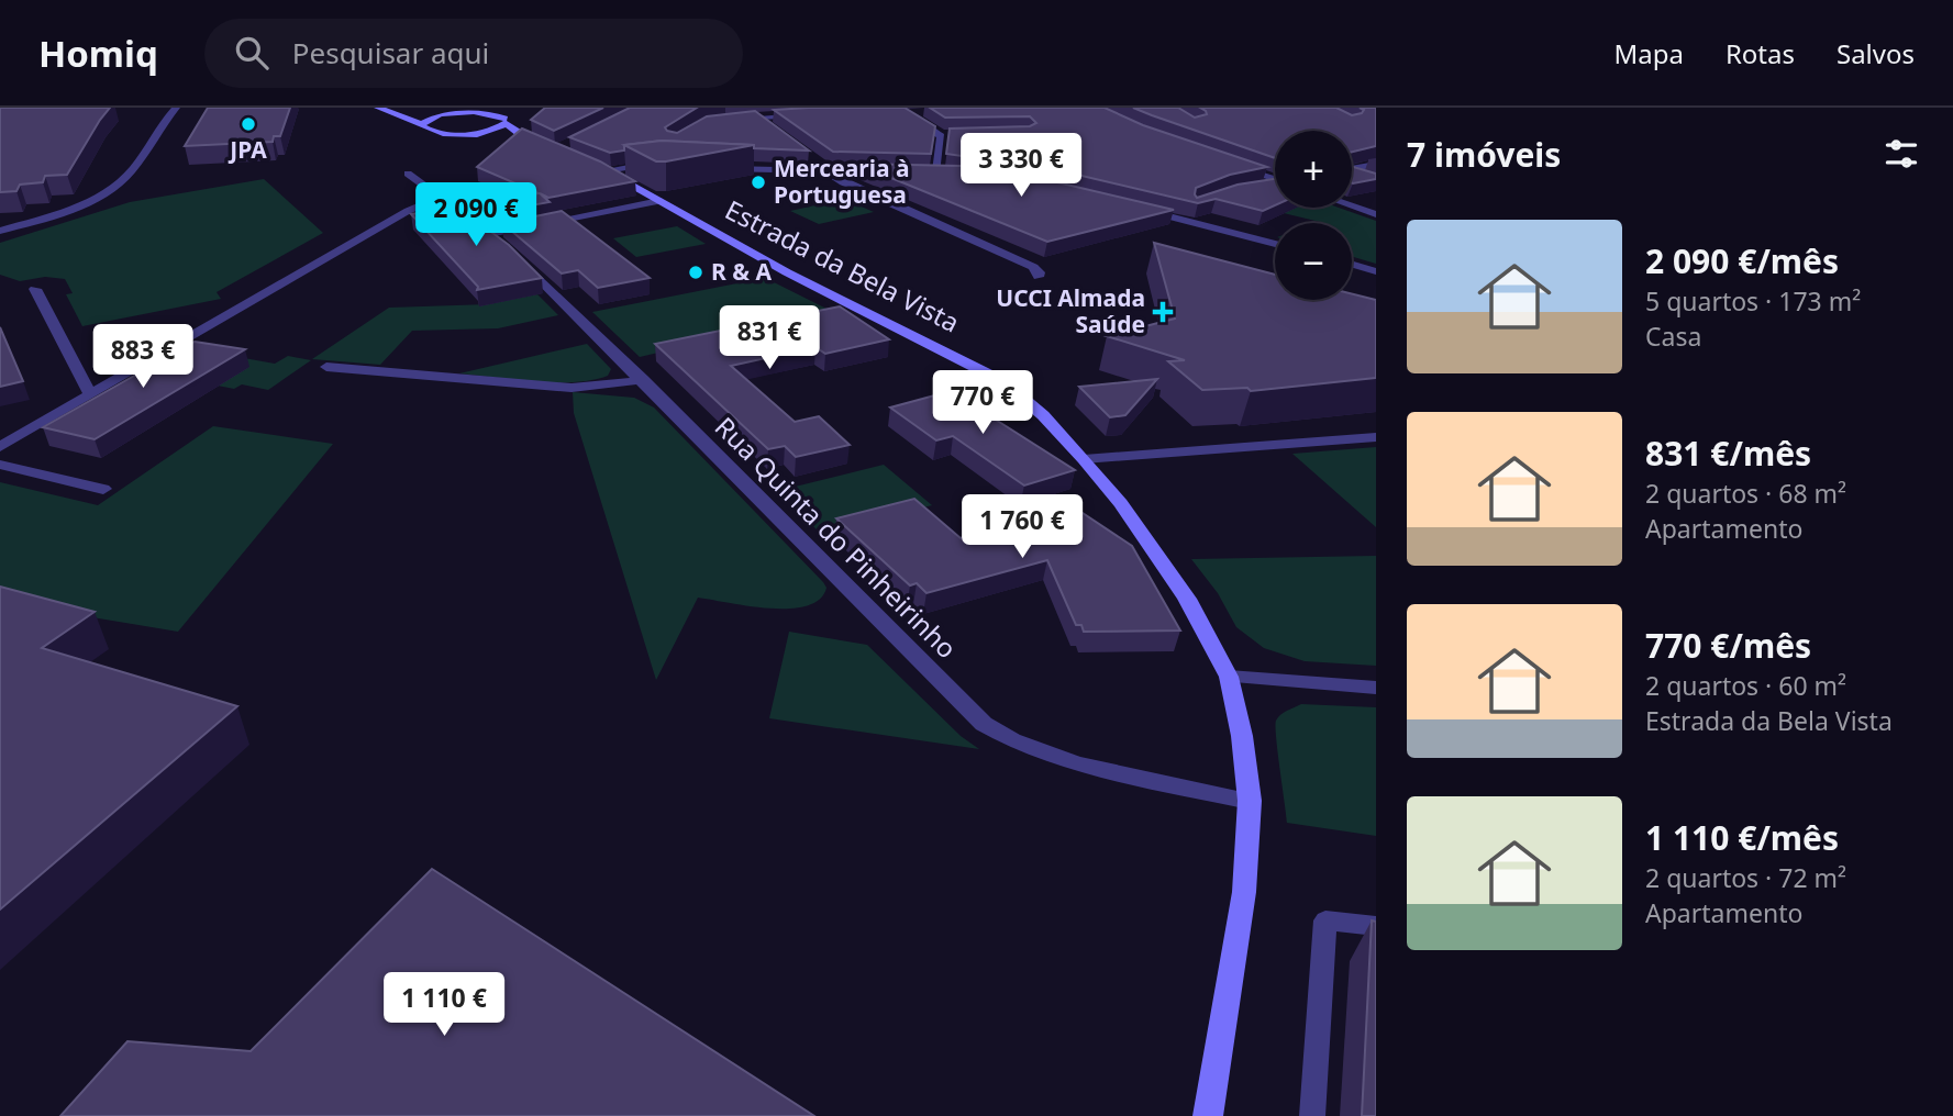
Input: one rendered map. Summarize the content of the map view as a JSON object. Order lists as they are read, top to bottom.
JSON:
{
  "streets": {
    "street": ["Estrada da Bela Vista", "Rua Quinta do Pinheirinho"]
  },
  "crossings": [
    ["Estrada da Bela Vista", "Rua Quinta do Pinheirinho"]
  ],
  "places": {
    "other": ["JPA", "Mercearia à Portuguesa", "R & A"],
    "health": ["UCCI Almada Saúde"]
  },
  "page": {
    "header": "Homiq",
    "search": "Pesquisar aqui",
    "nav": ["Mapa", "Rotas", "Salvos"],
    "heading": "7 imóveis",
    "map_buttons": ["+", "−"],
    "price": [
      "3 330 €",
      "2 090 €",
      "831 €",
      "883 €",
      "770 €",
      "1 760 €",
      "1 110 €"
    ],
    "list": [
      {
        "name": "2 090 €/mês",
        "note": "5 quartos · 173 m² · Casa"
      },
      {
        "name": "831 €/mês",
        "note": "2 quartos · 68 m² · Apartamento"
      },
      {
        "name": "770 €/mês",
        "note": "2 quartos · 60 m² · Estrada da Bela Vista"
      },
      {
        "name": "1 110 €/mês",
        "note": "2 quartos · 72 m² · Apartamento"
      }
    ]
  }
}
